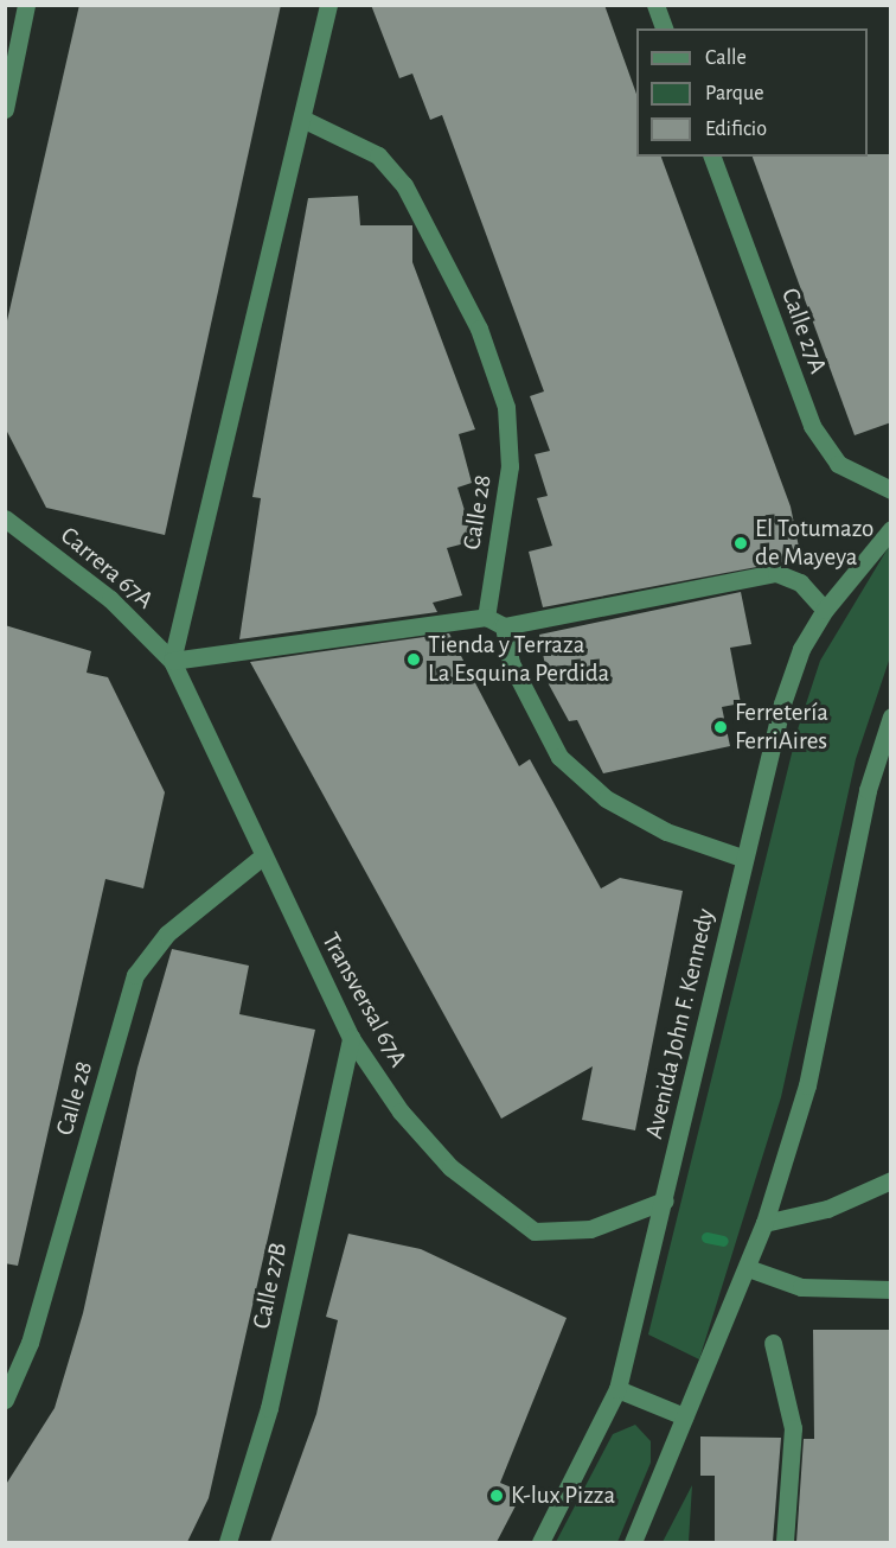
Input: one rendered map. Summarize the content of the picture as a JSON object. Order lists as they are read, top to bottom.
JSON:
{
  "streets": {
    "street": [
      "Calle 27A",
      "Calle 28",
      "Carrera 67A",
      "Transversal 67A",
      "Avenida John F. Kennedy",
      "Calle 27B"
    ]
  },
  "crossings": [
    ["Calle 28", "Transversal 67A"],
    ["Carrera 67A", "Transversal 67A"],
    ["Transversal 67A", "Avenida John F. Kennedy"],
    ["Transversal 67A", "Calle 27B"]
  ],
  "places": [
    "El Totumazo de Mayeya",
    "Tienda y Terraza La Esquina Perdida",
    "Ferretería FerriAires",
    "K-lux Pizza"
  ],
  "legend": ["Calle", "Parque", "Edificio"]
}
